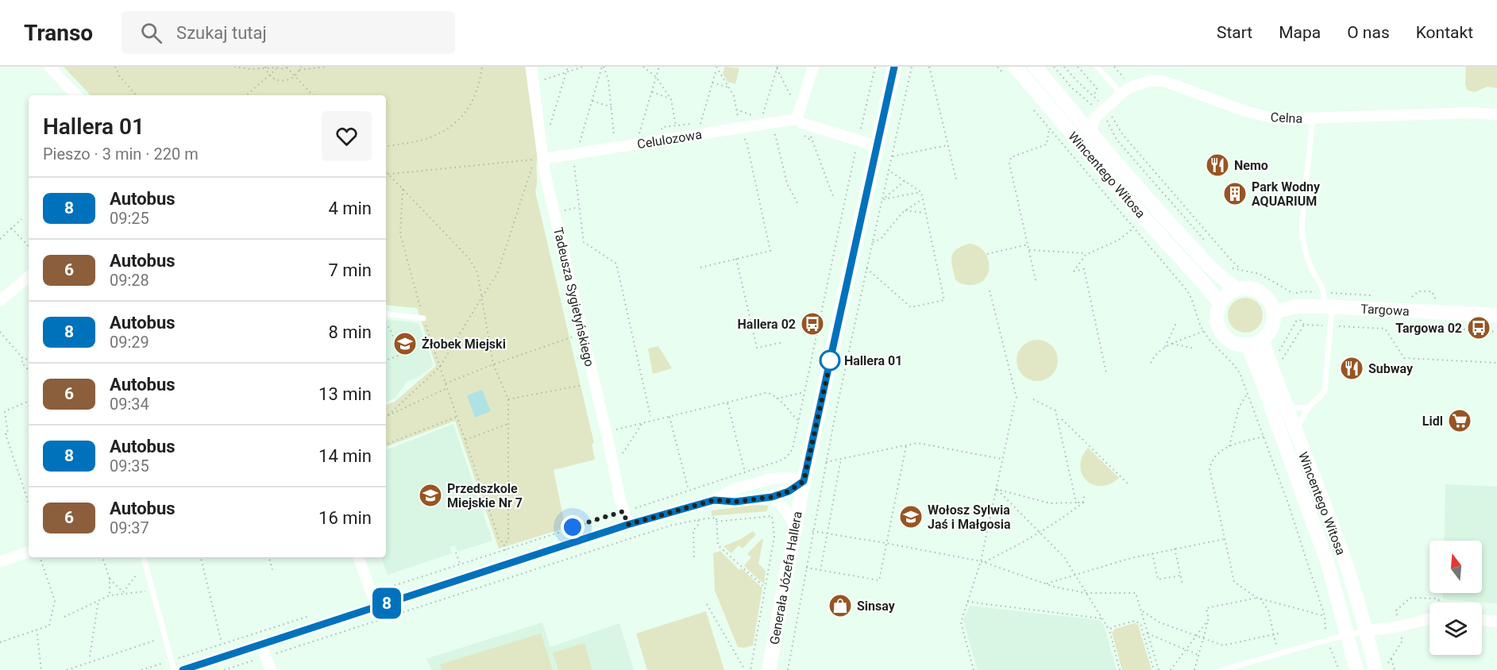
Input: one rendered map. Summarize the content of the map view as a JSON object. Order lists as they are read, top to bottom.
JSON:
{
  "streets": {
    "main road": ["Wincentego Witosa", "Targowa", "Generała Józefa Hallera"],
    "street": ["Celna", "Celulozowa", "Tadeusza Sygietyńskiego"]
  },
  "crossings": [
    ["Celulozowa", "Tadeusza Sygietyńskiego"],
    ["Wincentego Witosa", "Targowa"]
  ],
  "places": {
    "restaurant": ["Nemo", "Subway"],
    "building": ["Park Wodny AQUARIUM"],
    "bus stop": ["Hallera 02", "Targowa 02"],
    "school or university": ["Żłobek Miejski", "Przedszkole Miejskie Nr 7", "Wołosz Sylwia Jaś i Małgosia"],
    "other": ["Hallera 01"],
    "supermarket": ["Lidl"],
    "shop": ["Sinsay"]
  },
  "lines": ["bus line 8"],
  "north": "top",
  "page": {
    "header": "Transo",
    "search": "Szukaj tutaj",
    "nav": [
      "Start",
      "Mapa",
      "O nas",
      "Kontakt"
    ],
    "on_map": "8",
    "heading": ["Hallera 01", "Pieszo · 3 min · 220 m"],
    "list": [
      {
        "mark": "8",
        "name": "Autobus",
        "note": "09:25",
        "value": "4 min"
      },
      {
        "mark": "6",
        "name": "Autobus",
        "note": "09:28",
        "value": "7 min"
      },
      {
        "mark": "8",
        "name": "Autobus",
        "note": "09:29",
        "value": "8 min"
      },
      {
        "mark": "6",
        "name": "Autobus",
        "note": "09:34",
        "value": "13 min"
      },
      {
        "mark": "8",
        "name": "Autobus",
        "note": "09:35",
        "value": "14 min"
      },
      {
        "mark": "6",
        "name": "Autobus",
        "note": "09:37",
        "value": "16 min"
      }
    ]
  }
}
